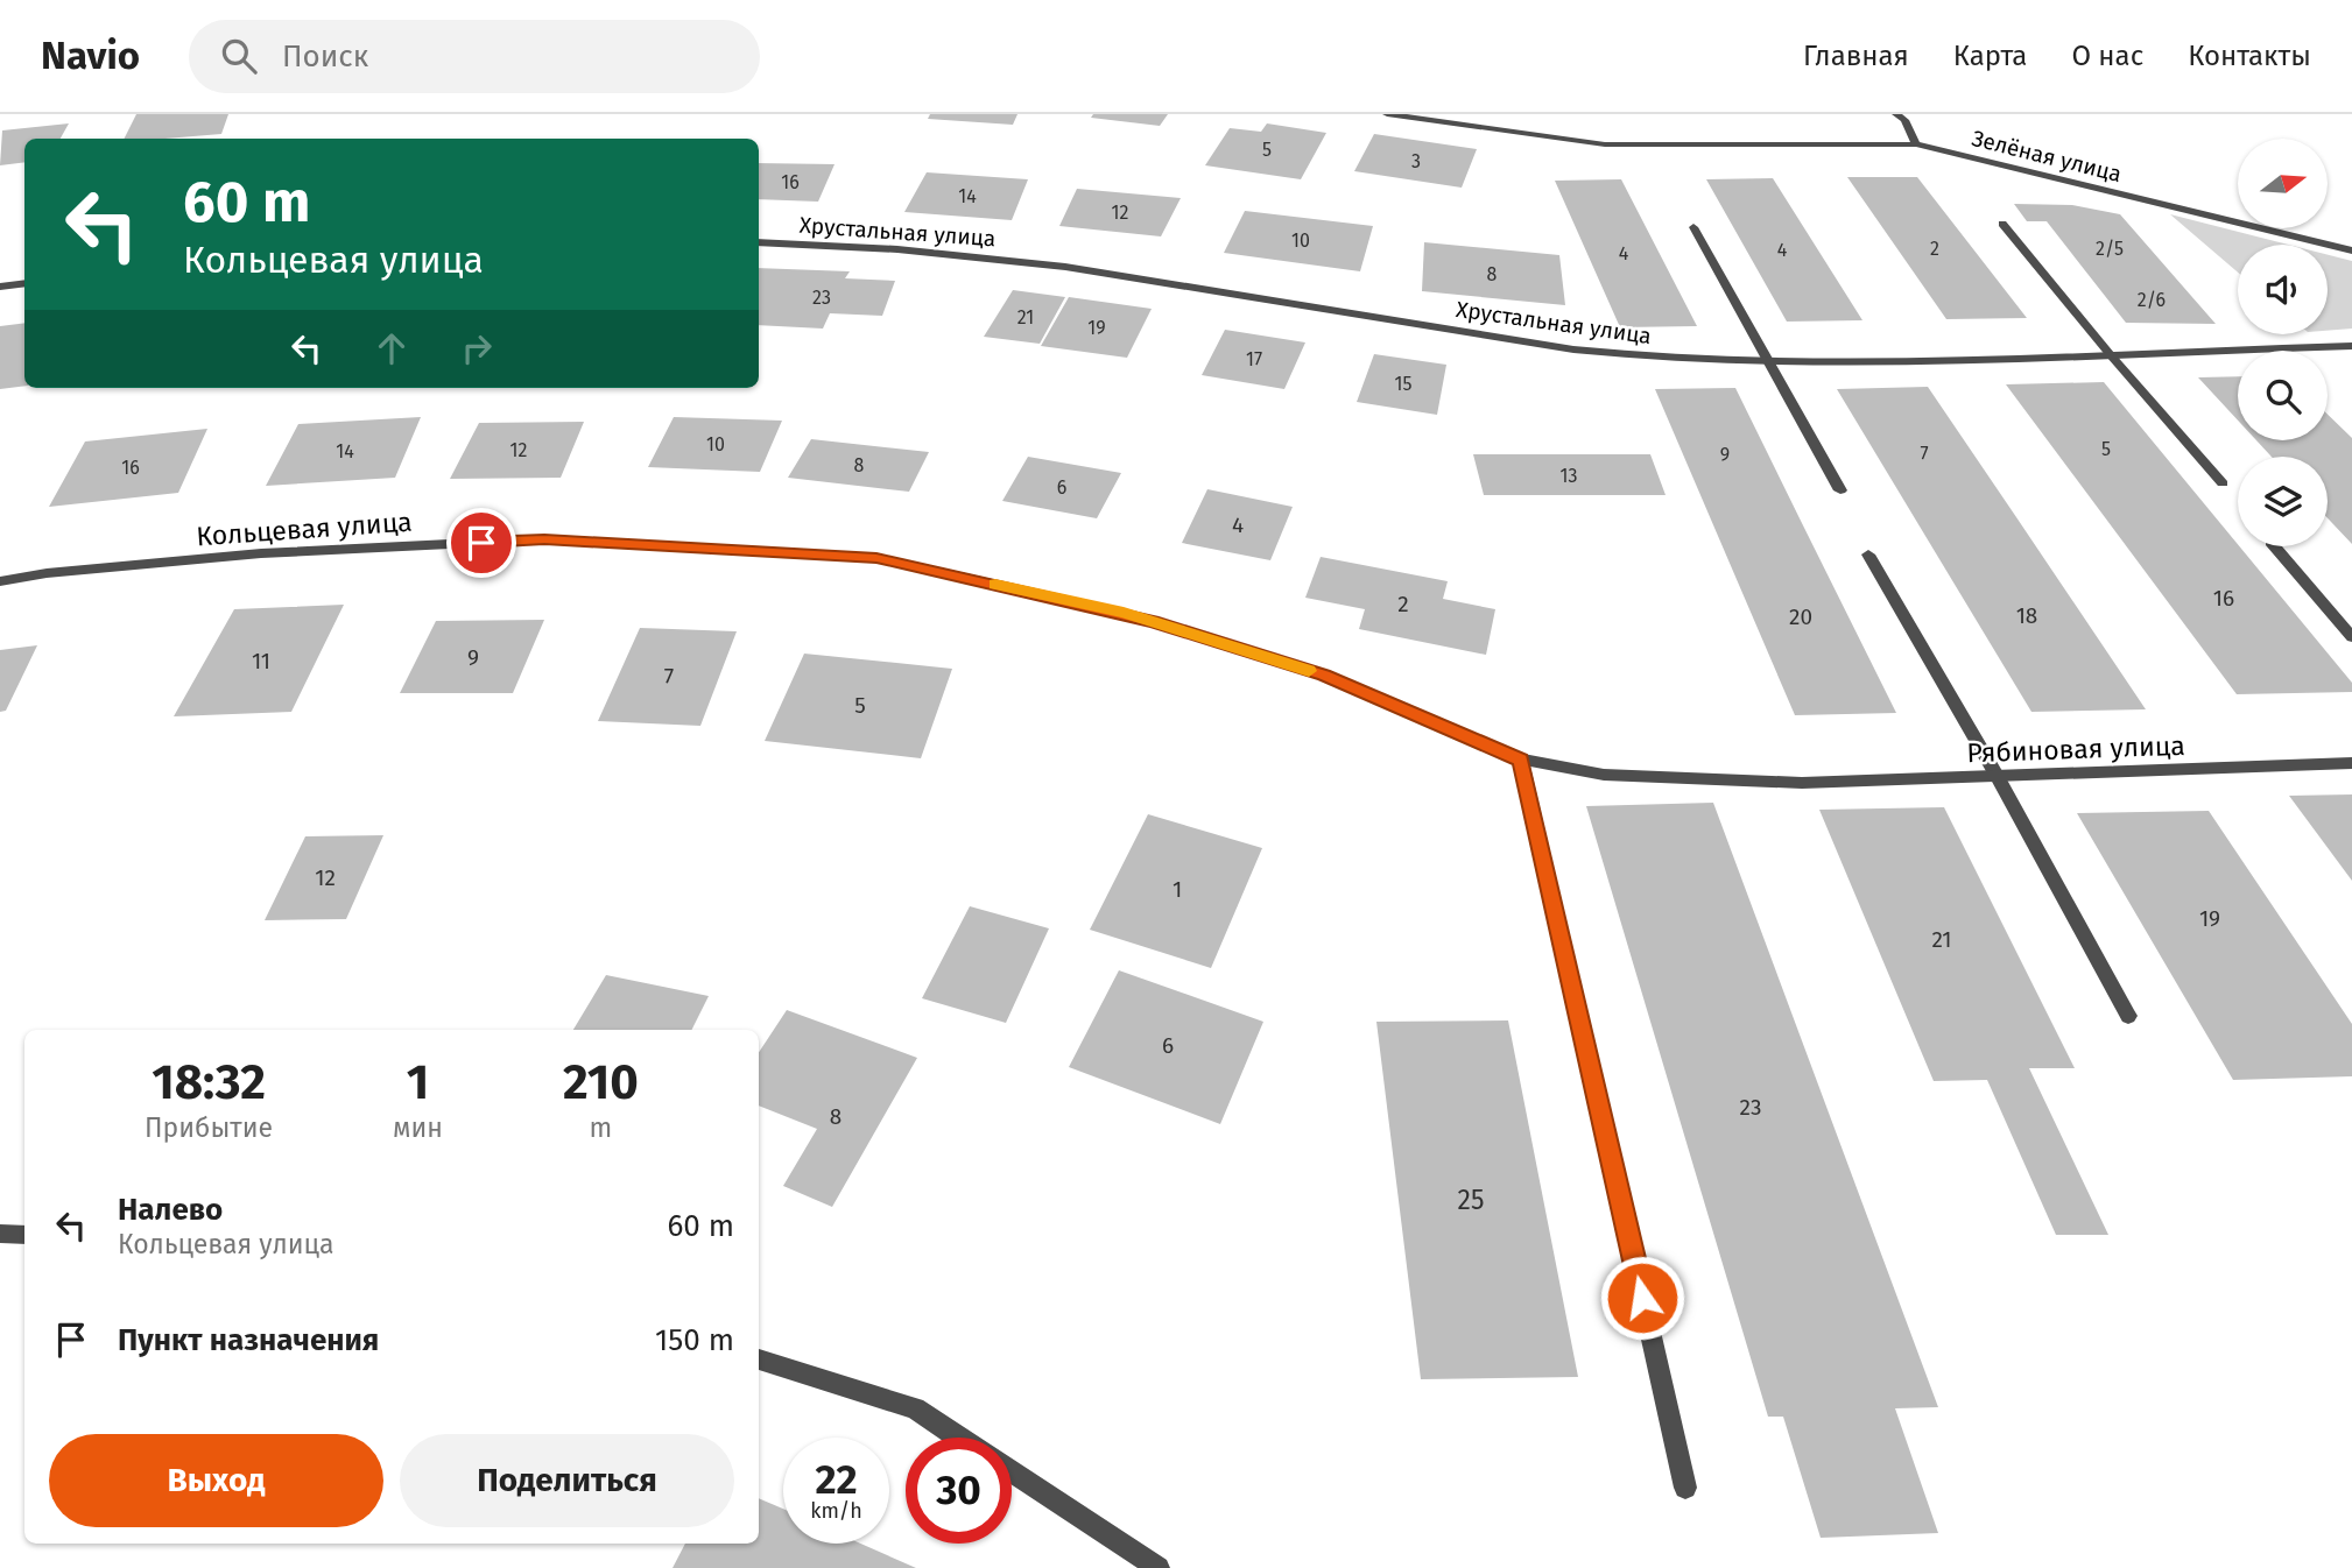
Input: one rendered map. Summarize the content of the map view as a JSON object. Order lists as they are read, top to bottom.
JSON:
{
  "streets": {
    "street": [
      "Зелёная улица",
      "Хрустальная улица",
      "Кольцевая улица",
      "Рябиновая улица"
    ]
  },
  "crossings": [
    ["Кольцевая улица", "Рябиновая улица"]
  ],
  "house_numbers": [
    "5",
    "3",
    "16",
    "14",
    "12",
    "10",
    "2",
    "2/5",
    "4",
    "4",
    "8",
    "23",
    "2/6",
    "21",
    "19",
    "17",
    "15",
    "10",
    "5",
    "12",
    "14",
    "7",
    "9",
    "8",
    "16",
    "13",
    "6",
    "4",
    "16",
    "2",
    "18",
    "20",
    "9",
    "11",
    "7",
    "5",
    "12",
    "1",
    "19",
    "21",
    "6",
    "23",
    "8",
    "25"
  ],
  "north": "right",
  "page": {
    "header": "Navio",
    "search": "Поиск",
    "nav": [
      "Главная",
      "Карта",
      "О нас",
      "Контакты"
    ],
    "turn": ["60 m", "Кольцевая улица"],
    "eta": [
      "18:32",
      "Прибытие",
      "1",
      "мин",
      "210",
      "m"
    ],
    "list": [
      {
        "name": "Налево",
        "note": "Кольцевая улица",
        "value": "60 m"
      },
      {
        "name": "Пункт назначения",
        "value": "150 m"
      }
    ],
    "buttons": ["Выход", "Поделиться"],
    "speed": "22 km/h",
    "limit": "30"
  }
}
